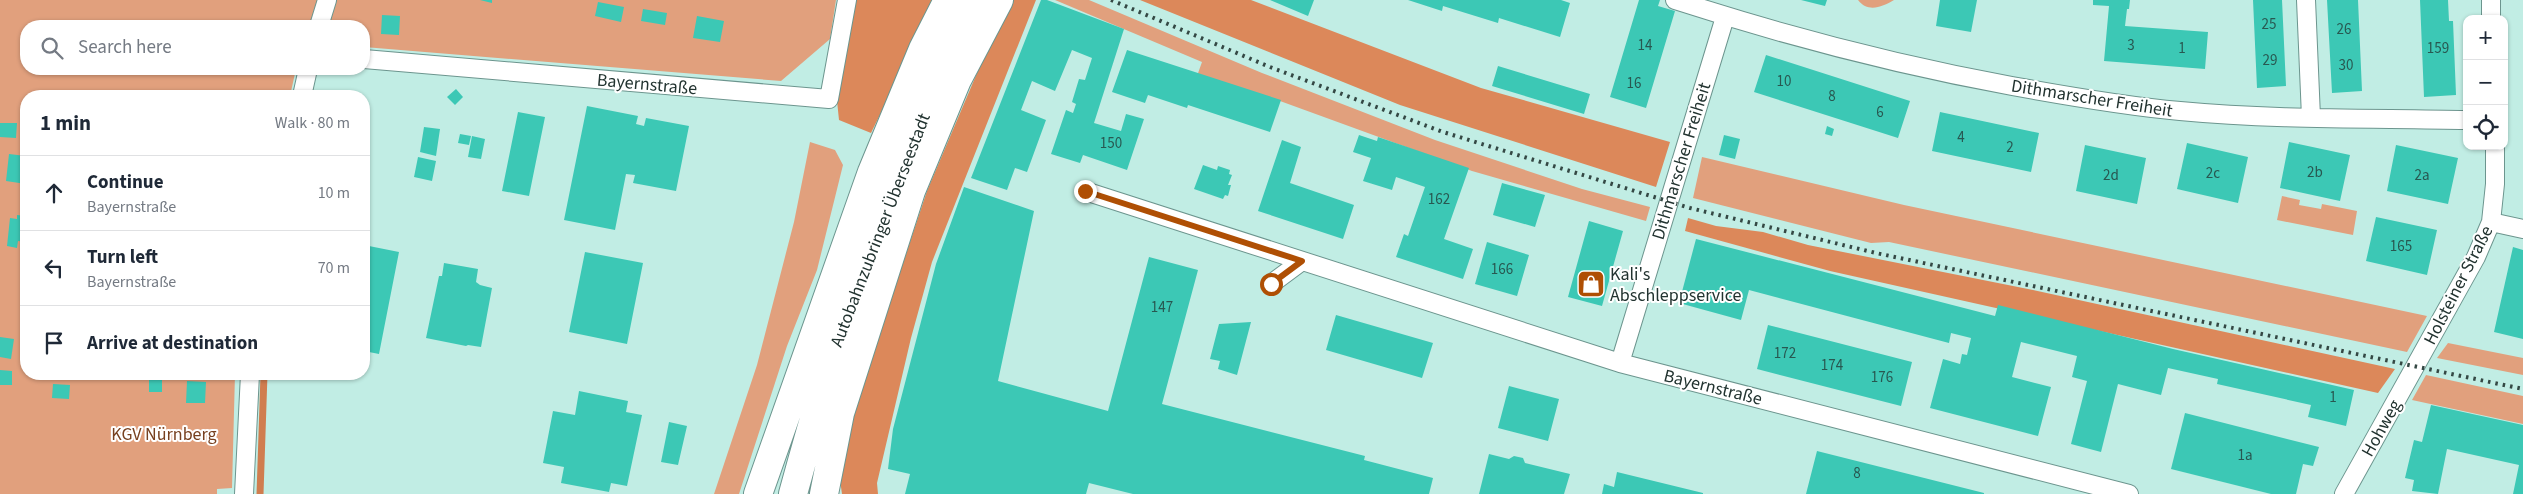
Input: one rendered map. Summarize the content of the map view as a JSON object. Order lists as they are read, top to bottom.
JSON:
{
  "streets": {
    "highway": ["Autobahnzubringer Überseestadt"],
    "street": [
      "Bayernstraße",
      "Dithmarscher Freiheit",
      "Holsteiner Straße",
      "Hohweg"
    ]
  },
  "crossings": [
    ["Bayernstraße", "Dithmarscher Freiheit"],
    ["Holsteiner Straße", "Hohweg"]
  ],
  "parks": ["KGV Nürnberg"],
  "places": {
    "shop": ["Kali's Abschleppservice"]
  },
  "house_numbers": [
    "25",
    "26",
    "14",
    "3",
    "1",
    "159",
    "29",
    "30",
    "10",
    "16",
    "8",
    "6",
    "4",
    "150",
    "2",
    "2b",
    "2c",
    "2d",
    "2a",
    "162",
    "165",
    "166",
    "147",
    "172",
    "174",
    "176",
    "1",
    "1a",
    "8"
  ],
  "page": {
    "map_buttons": ["+", "−"],
    "search": "Search here",
    "heading": ["1 min", "Walk · 80 m"],
    "list": [
      ["Continue", "Bayernstraße", "10 m"],
      ["Turn left", "Bayernstraße", "70 m"],
      "Arrive at destination"
    ]
  }
}
